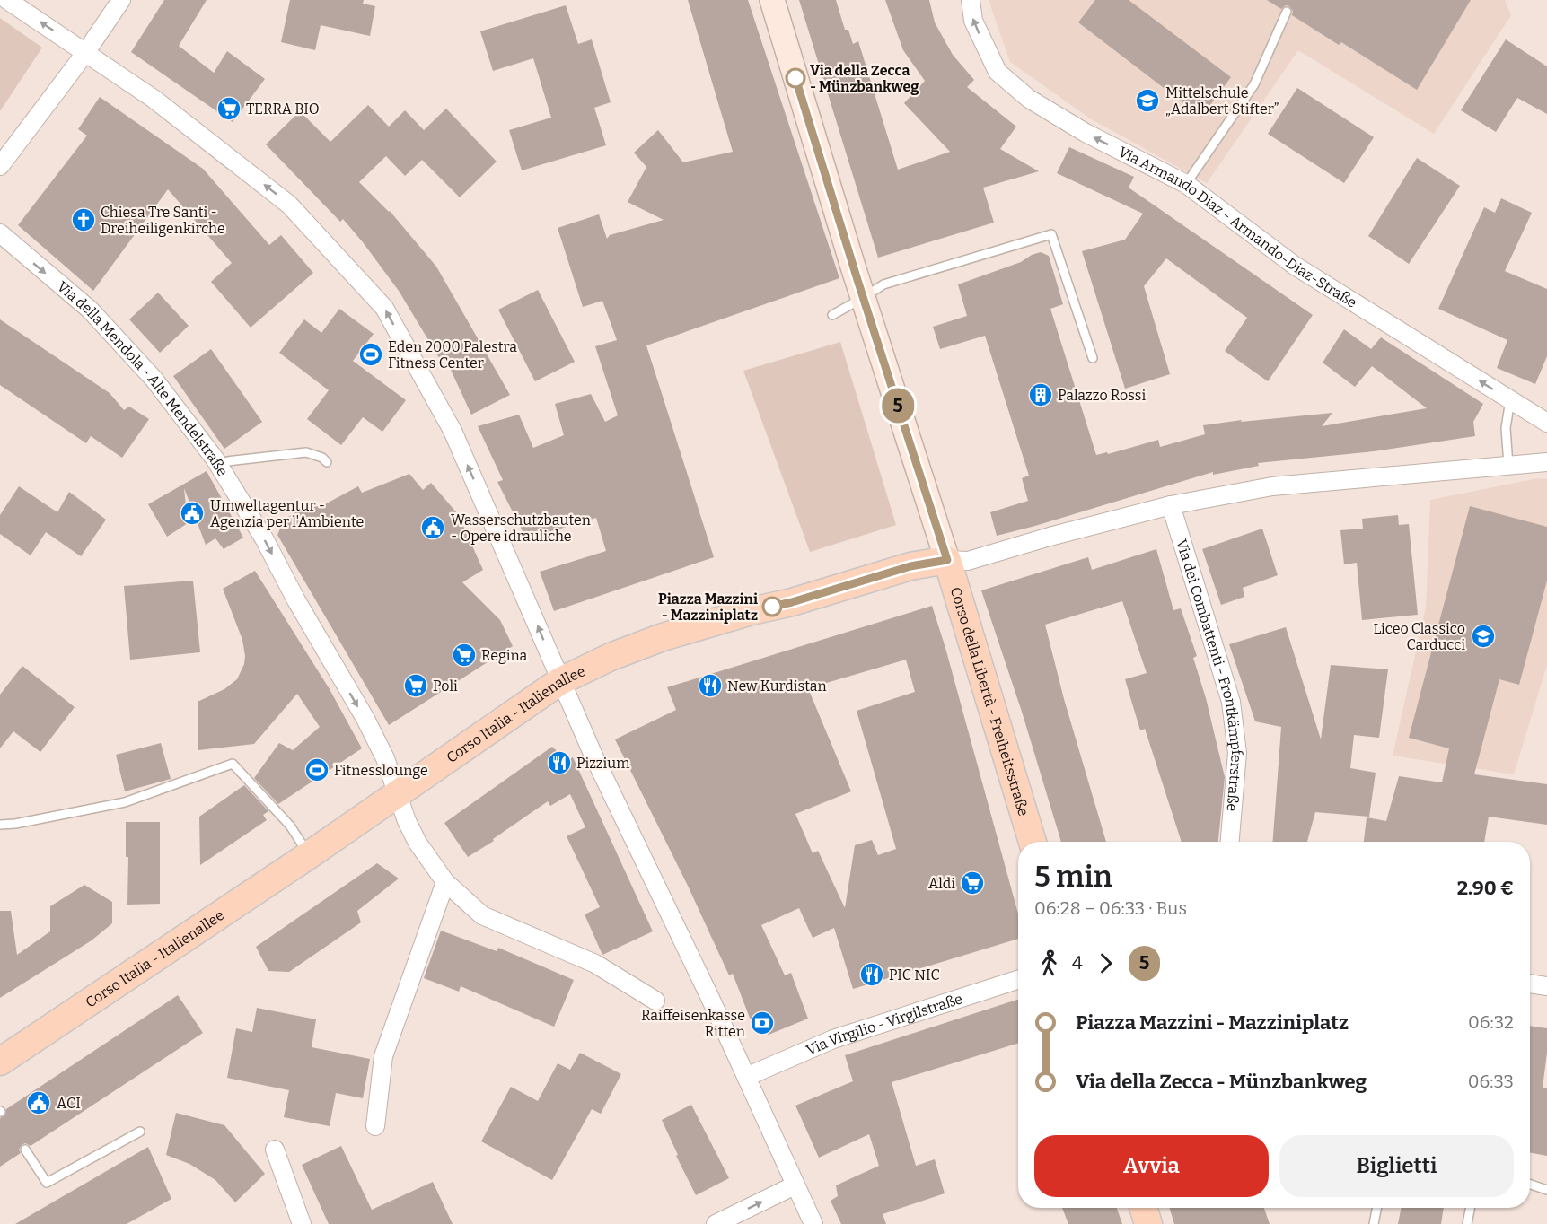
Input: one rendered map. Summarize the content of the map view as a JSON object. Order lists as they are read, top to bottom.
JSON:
{
  "streets": {
    "main road": ["Corso della Libertà - Freiheitsstraße", "Corso Italia - Italienallee"],
    "street": [
      "Via Armando Diaz - Armando-Diaz-Straße",
      "Via della Mendola - Alte Mendelstraße",
      "Via dei Combattenti - Frontkämpferstraße",
      "Via Virgilio - Virgilstraße"
    ]
  },
  "crossings": [
    ["Via della Mendola - Alte Mendelstraße", "Corso Italia - Italienallee"],
    ["Corso della Libertà - Freiheitsstraße", "Corso Italia - Italienallee"]
  ],
  "one_way": ["Via Armando Diaz - Armando-Diaz-Straße", "Via della Mendola - Alte Mendelstraße"],
  "places": {
    "other": ["Via della Zecca - Münzbankweg", "Piazza Mazzini - Mazziniplatz"],
    "school or university": ["Mittelschule „Adalbert Stifter”", "Liceo Classico Carducci"],
    "supermarket": [
      "TERRA BIO",
      "Regina",
      "Poli",
      "Aldi"
    ],
    "church": ["Chiesa Tre Santi - Dreiheiligenkirche"],
    "sports": ["Eden 2000 Palestra Fitness Center", "Fitnesslounge"],
    "building": ["Palazzo Rossi"],
    "public building": ["Umweltagentur - Agenzia per l'Ambiente", "Wasserschutzbauten - Opere idrauliche", "ACI"],
    "restaurant": ["New Kurdistan", "Pizzium", "PIC NIC"],
    "bank": ["Raiffeisenkasse Ritten"]
  },
  "lines": ["bus line 5"],
  "page": {
    "on_map": "5",
    "heading": ["5 min", "06:28 – 06:33 · Bus", "2.90 €"],
    "legs": ["4", "5"],
    "list": [
      {
        "name": "Piazza Mazzini - Mazziniplatz",
        "value": "06:32"
      },
      {
        "name": "Via della Zecca - Münzbankweg",
        "value": "06:33"
      }
    ],
    "buttons": ["Avvia", "Biglietti"]
  }
}
